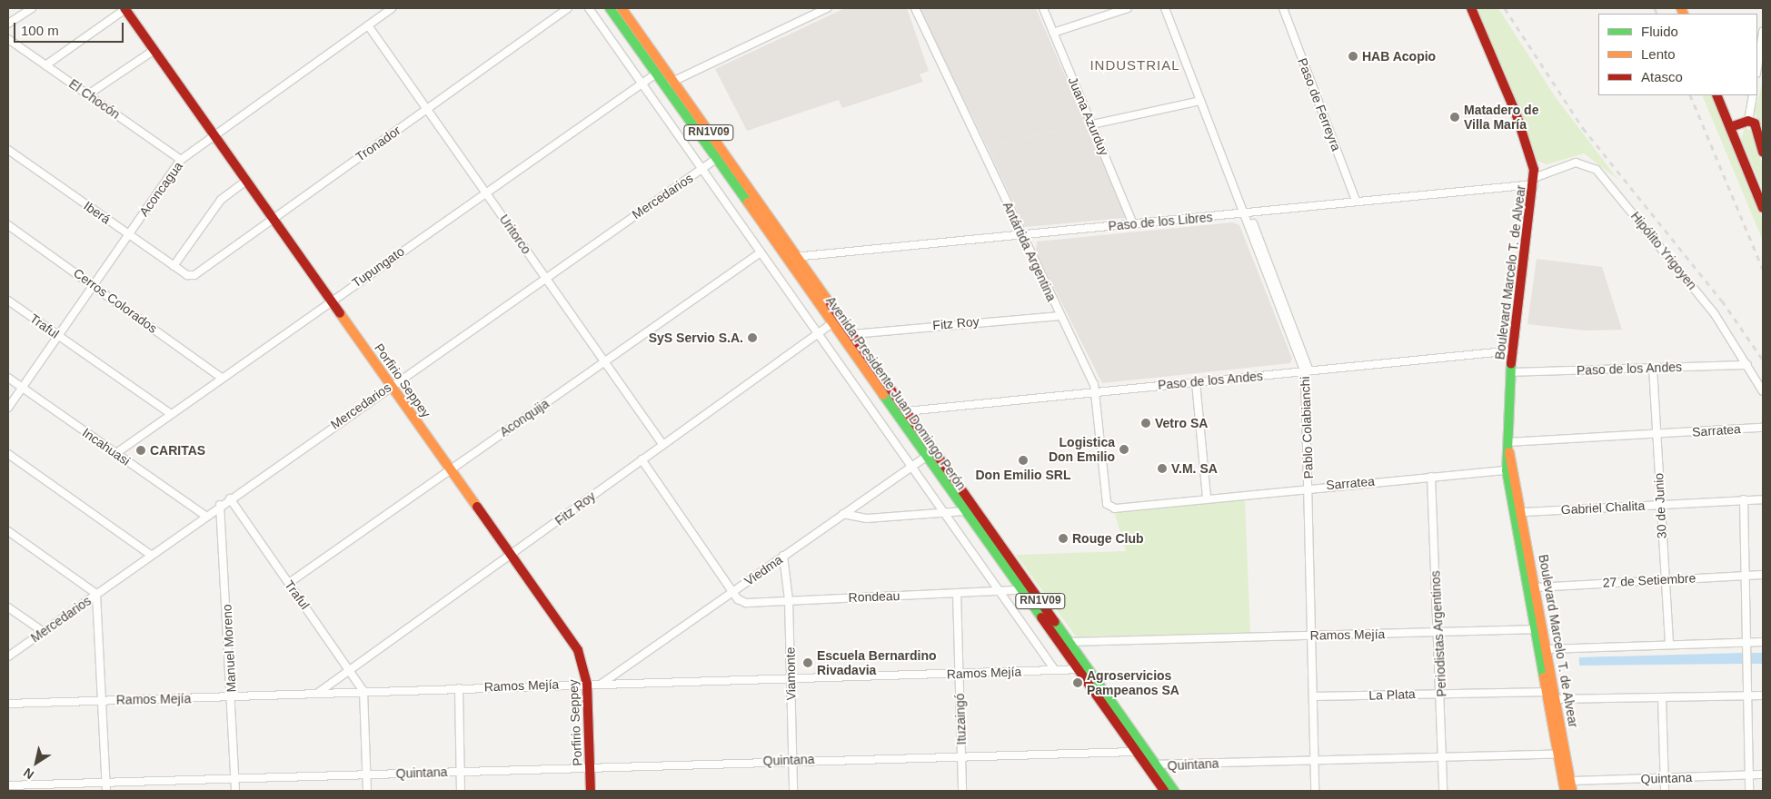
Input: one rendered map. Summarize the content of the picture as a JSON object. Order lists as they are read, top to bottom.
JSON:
{
  "streets": {
    "main road": [
      "RN1V09",
      "Boulevard Marcelo T. de Alvear",
      "Porfirio Seppey",
      "Avenida Presidente Juan Domingo Perón"
    ],
    "street": [
      "El Chocón",
      "Paso de Ferreyra",
      "Juana Azurduy",
      "Tronador",
      "Aconcagua",
      "Mercedarios",
      "Iberá",
      "Paso de los Libres",
      "Uritorco",
      "Hipólito Yrigoyen",
      "Antártida Argentina",
      "Tupungato",
      "Cerros Colorados",
      "Fitz Roy",
      "Traful",
      "Paso de los Andes",
      "Aconquija",
      "Pablo Colabianchi",
      "Sarratea",
      "Incahuasi",
      "30 de Junio",
      "Gabriel Chalita",
      "Viedma",
      "27 de Setiembre",
      "Rondeau",
      "Periodistas Argentinos",
      "Ramos Mejía",
      "Manuel Moreno",
      "Viamonte",
      "La Plata",
      "Ituzaingó",
      "Quintana"
    ]
  },
  "crossings": [
    ["El Chocón", "Aconcagua"],
    ["Paso de Ferreyra", "Paso de los Libres"],
    ["Juana Azurduy", "Paso de los Libres"],
    ["Tronador", "Iberá"],
    ["Tronador", "Uritorco"],
    ["Tronador", "Porfirio Seppey"],
    ["Aconcagua", "Iberá"],
    ["Aconcagua", "Uritorco"],
    ["Aconcagua", "Cerros Colorados"],
    ["Aconcagua", "Traful"],
    ["Aconcagua", "Porfirio Seppey"],
    ["Aconcagua", "Incahuasi"],
    ["Mercedarios", "Uritorco"],
    ["Mercedarios", "Traful"],
    ["Mercedarios", "Porfirio Seppey"],
    ["Mercedarios", "Avenida Presidente Juan Domingo Perón"],
    ["Mercedarios", "Incahuasi"],
    ["Mercedarios", "Manuel Moreno"],
    ["Paso de los Libres", "Hipólito Yrigoyen"],
    ["Paso de los Libres", "Antártida Argentina"],
    ["Paso de los Libres", "Boulevard Marcelo T. de Alvear"],
    ["Paso de los Libres", "Avenida Presidente Juan Domingo Perón"],
    ["Paso de los Libres", "Pablo Colabianchi"],
    ["Uritorco", "Tupungato"],
    ["Uritorco", "Fitz Roy"],
    ["Uritorco", "Aconquija"],
    ["Hipólito Yrigoyen", "Boulevard Marcelo T. de Alvear"],
    ["Hipólito Yrigoyen", "Paso de los Andes"],
    ["Antártida Argentina", "Fitz Roy"],
    ["Antártida Argentina", "Paso de los Andes"],
    ["Antártida Argentina", "Sarratea"],
    ["Tupungato", "Cerros Colorados"],
    ["Tupungato", "Traful"],
    ["Tupungato", "Porfirio Seppey"],
    ["Tupungato", "Avenida Presidente Juan Domingo Perón"],
    ["Tupungato", "Incahuasi"],
    ["Boulevard Marcelo T. de Alvear", "Paso de los Andes"],
    ["Boulevard Marcelo T. de Alvear", "Sarratea"],
    ["Boulevard Marcelo T. de Alvear", "Gabriel Chalita"],
    ["Boulevard Marcelo T. de Alvear", "27 de Setiembre"],
    ["Boulevard Marcelo T. de Alvear", "Ramos Mejía"],
    ["Boulevard Marcelo T. de Alvear", "La Plata"],
    ["Boulevard Marcelo T. de Alvear", "Quintana"],
    ["Fitz Roy", "Traful"],
    ["Fitz Roy", "Porfirio Seppey"],
    ["Fitz Roy", "Avenida Presidente Juan Domingo Perón"],
    ["Fitz Roy", "Ramos Mejía"],
    ["Traful", "Aconquija"],
    ["Traful", "Ramos Mejía"],
    ["Paso de los Andes", "Avenida Presidente Juan Domingo Perón"],
    ["Paso de los Andes", "Pablo Colabianchi"],
    ["Paso de los Andes", "30 de Junio"],
    ["Porfirio Seppey", "Aconquija"],
    ["Porfirio Seppey", "Ramos Mejía"],
    ["Porfirio Seppey", "Quintana"],
    ["Avenida Presidente Juan Domingo Perón", "Viedma"],
    ["Avenida Presidente Juan Domingo Perón", "Rondeau"],
    ["Avenida Presidente Juan Domingo Perón", "Ramos Mejía"],
    ["Avenida Presidente Juan Domingo Perón", "Quintana"],
    ["Pablo Colabianchi", "Sarratea"],
    ["Pablo Colabianchi", "Ramos Mejía"],
    ["Pablo Colabianchi", "La Plata"],
    ["Pablo Colabianchi", "Quintana"],
    ["Sarratea", "30 de Junio"],
    ["Sarratea", "Periodistas Argentinos"],
    ["30 de Junio", "Gabriel Chalita"],
    ["30 de Junio", "27 de Setiembre"],
    ["Viedma", "Rondeau"],
    ["Viedma", "Ramos Mejía"],
    ["Viedma", "Viamonte"],
    ["Rondeau", "Viamonte"],
    ["Rondeau", "Ituzaingó"],
    ["Periodistas Argentinos", "Ramos Mejía"],
    ["Periodistas Argentinos", "La Plata"],
    ["Periodistas Argentinos", "Quintana"],
    ["Ramos Mejía", "Manuel Moreno"],
    ["Ramos Mejía", "Viamonte"],
    ["Ramos Mejía", "Ituzaingó"],
    ["Manuel Moreno", "Quintana"],
    ["Viamonte", "Quintana"],
    ["Ituzaingó", "Quintana"]
  ],
  "districts": ["INDUSTRIAL"],
  "places": [
    "HAB Acopio",
    "Matadero de Villa María",
    "SyS Servio S.A.",
    "Vetro SA",
    "Logistica Don Emilio",
    "CARITAS",
    "Don Emilio SRL",
    "V.M. SA",
    "Rouge Club",
    "Escuela Bernardino Rivadavia",
    "Agroservicios Pampeanos SA"
  ],
  "legend": ["Fluido", "Lento", "Atasco"],
  "scale_bar": "100 m",
  "north": "bottom left"
}
